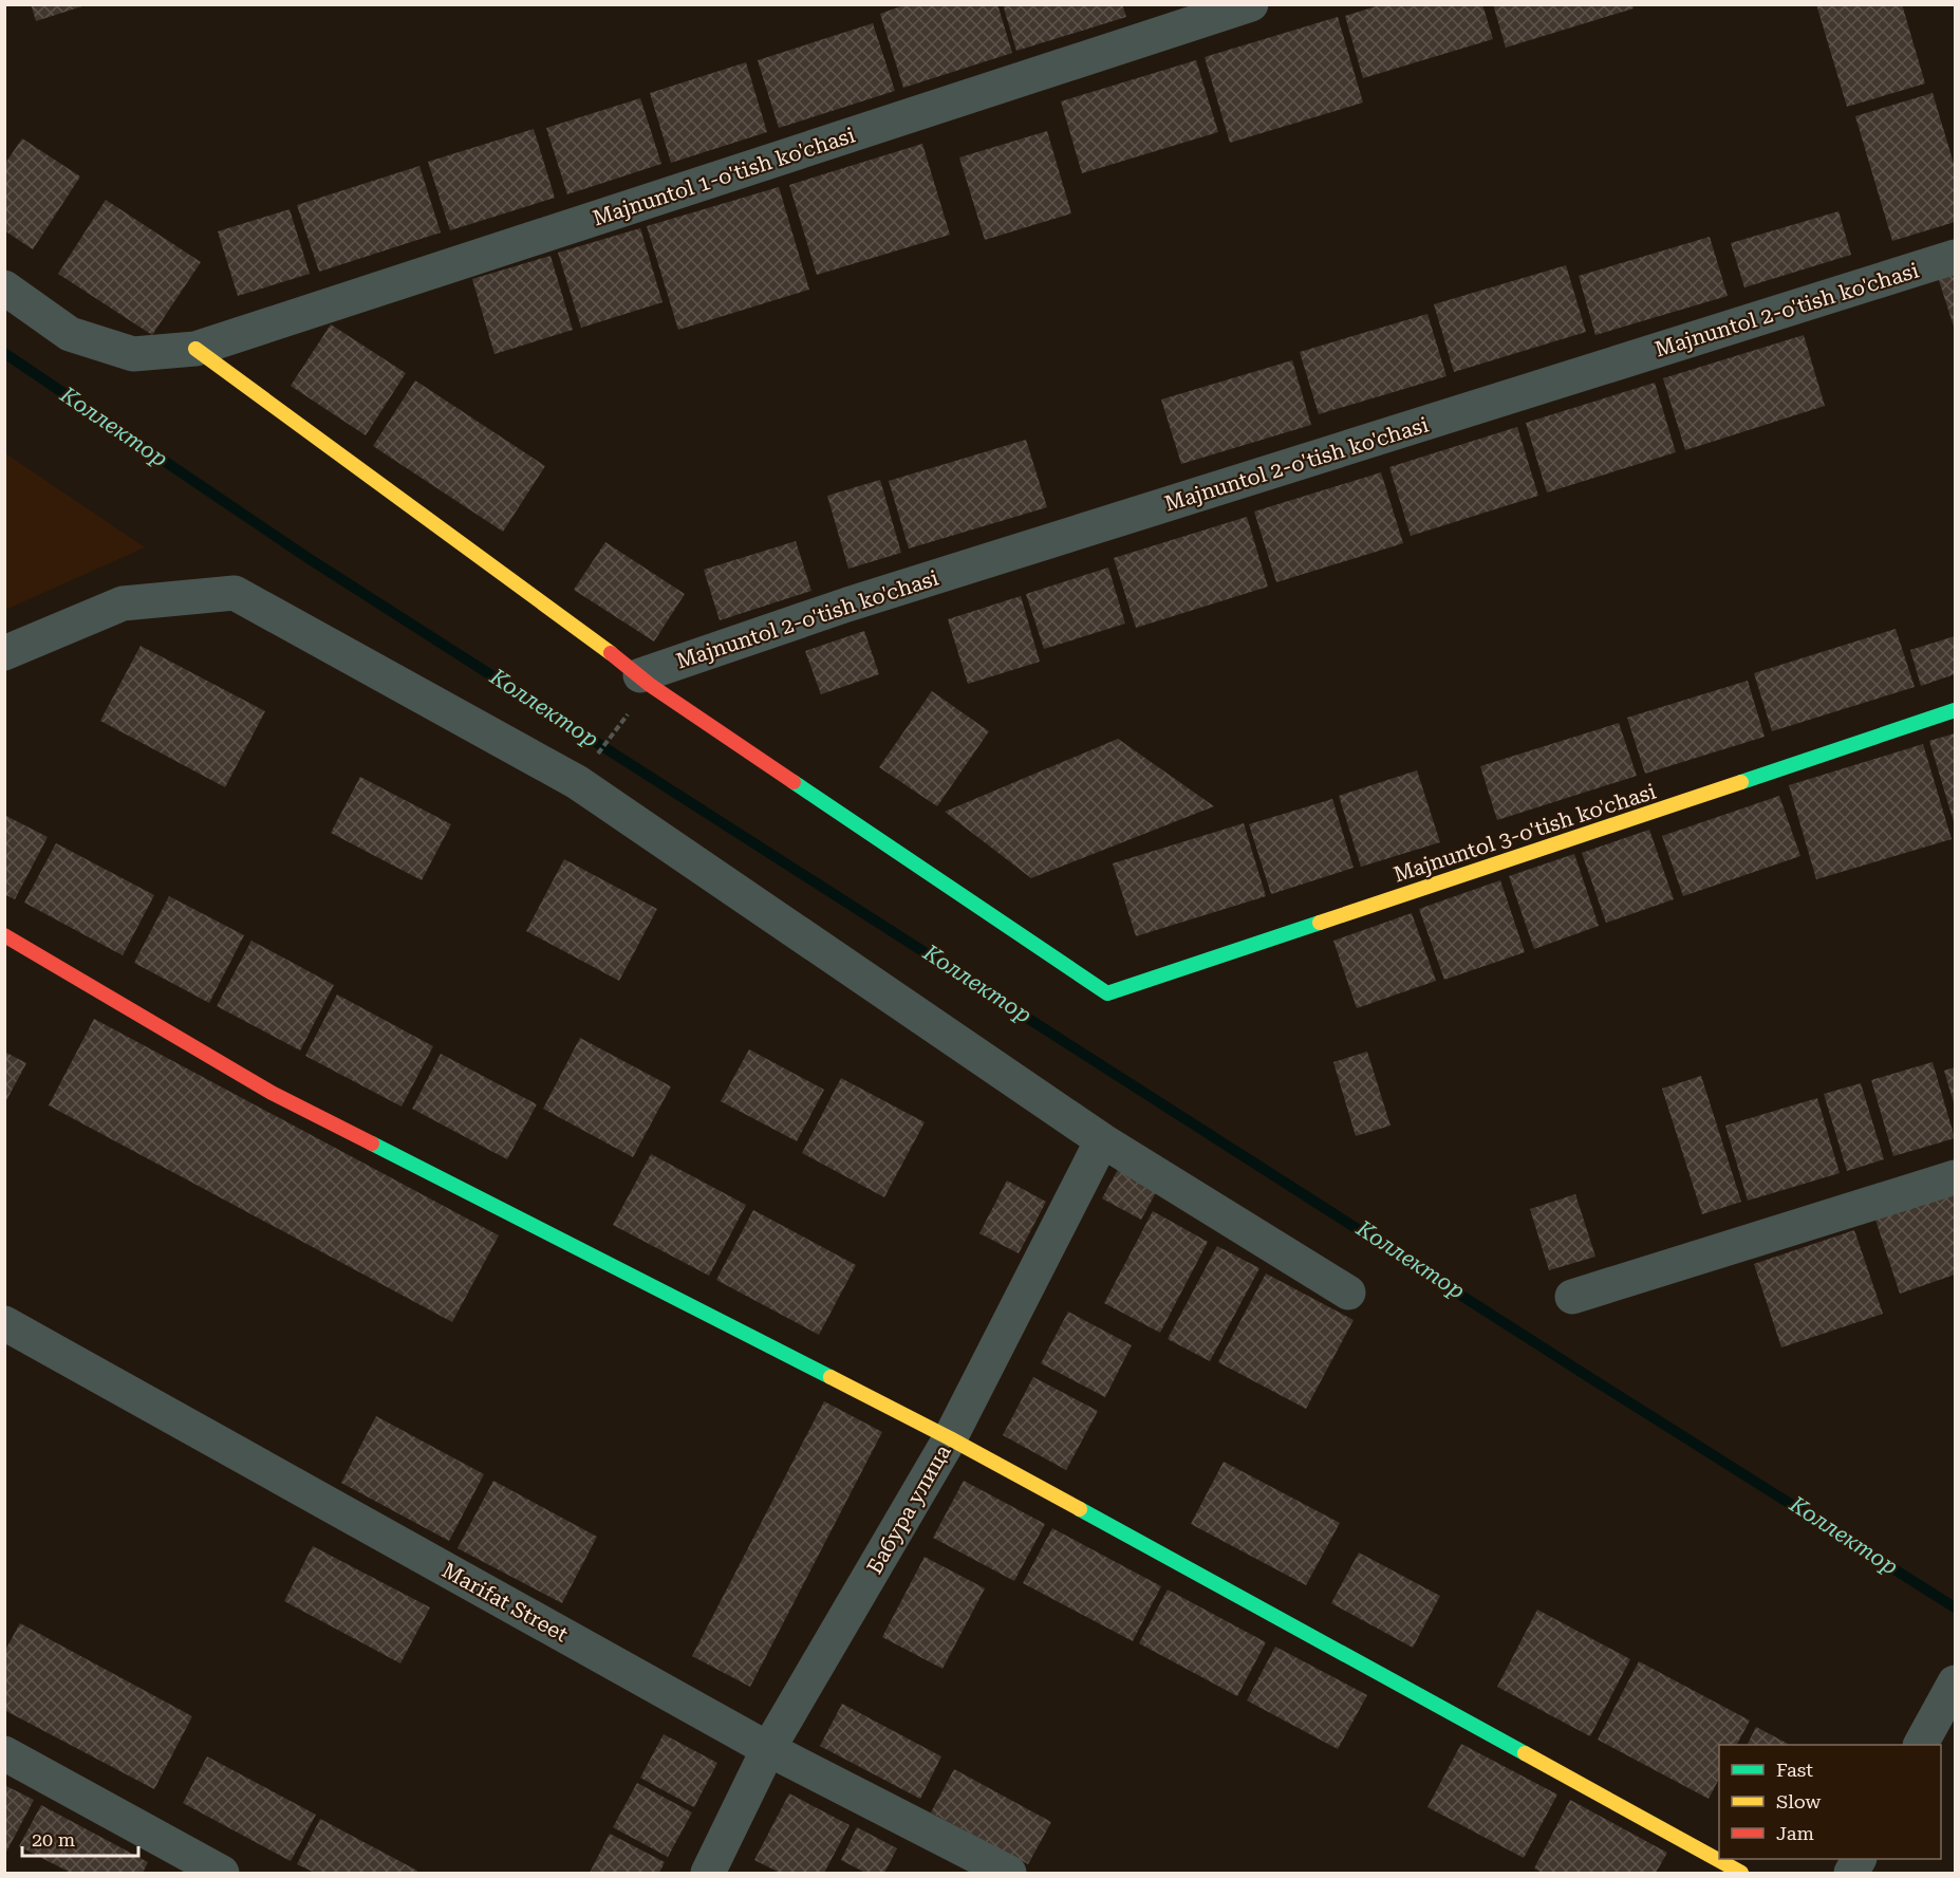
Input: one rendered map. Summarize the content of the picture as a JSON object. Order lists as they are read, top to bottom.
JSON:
{
  "streets": {
    "street": [
      "Majnuntol 1-o'tish ko'chasi",
      "Majnuntol 2-o'tish ko'chasi",
      "Majnuntol 3-o'tish ko'chasi",
      "Бабура улица",
      "Marifat Street"
    ]
  },
  "crossings": [
    ["Majnuntol 2-o'tish ko'chasi", "Majnuntol 3-o'tish ko'chasi"],
    ["Бабура улица", "Marifat Street"]
  ],
  "water": ["Коллектор"],
  "legend": ["Fast", "Slow", "Jam"],
  "scale_bar": "20 m"
}
